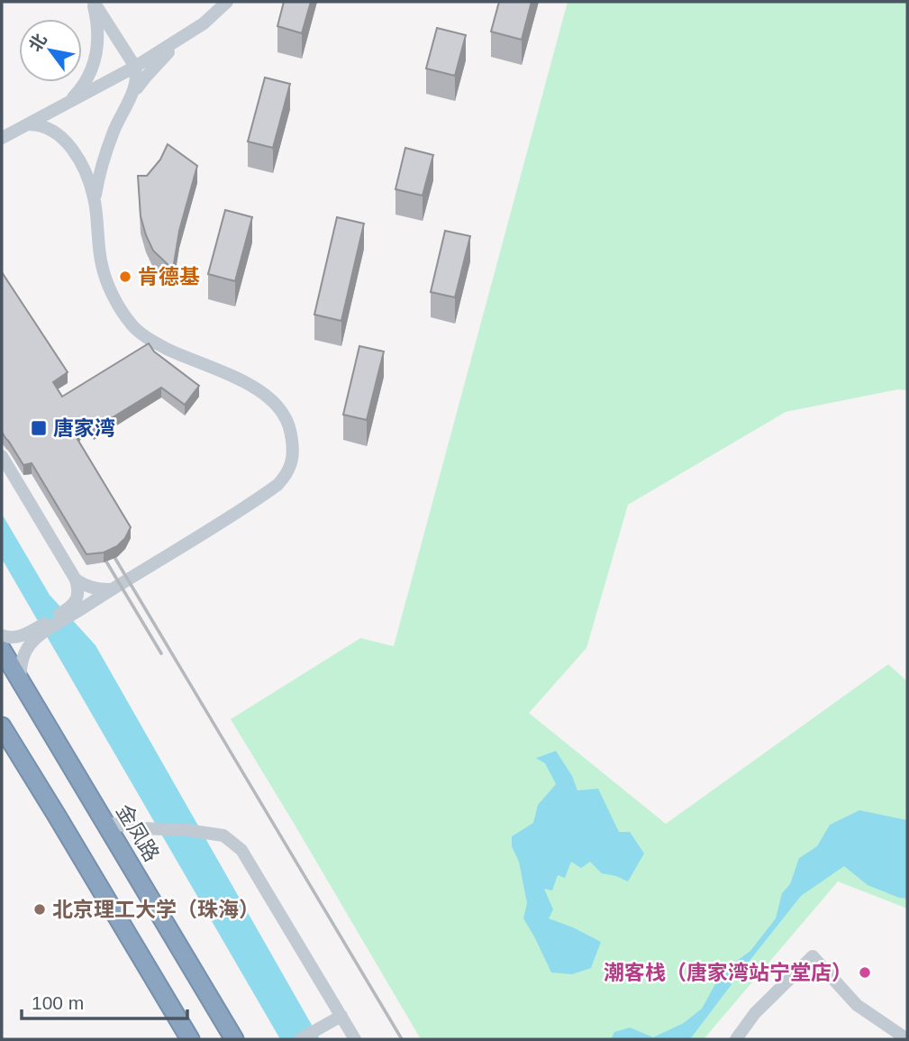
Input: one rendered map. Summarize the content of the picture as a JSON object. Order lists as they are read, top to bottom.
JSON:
{
  "streets": {
    "highway": ["金凤路"]
  },
  "places": {
    "other": ["肯德基", "北京理工大学（珠海）", "潮客栈（唐家湾站宁堂店）"],
    "transit": ["唐家湾"]
  },
  "scale_bar": "100 m",
  "north": "top left"
}
